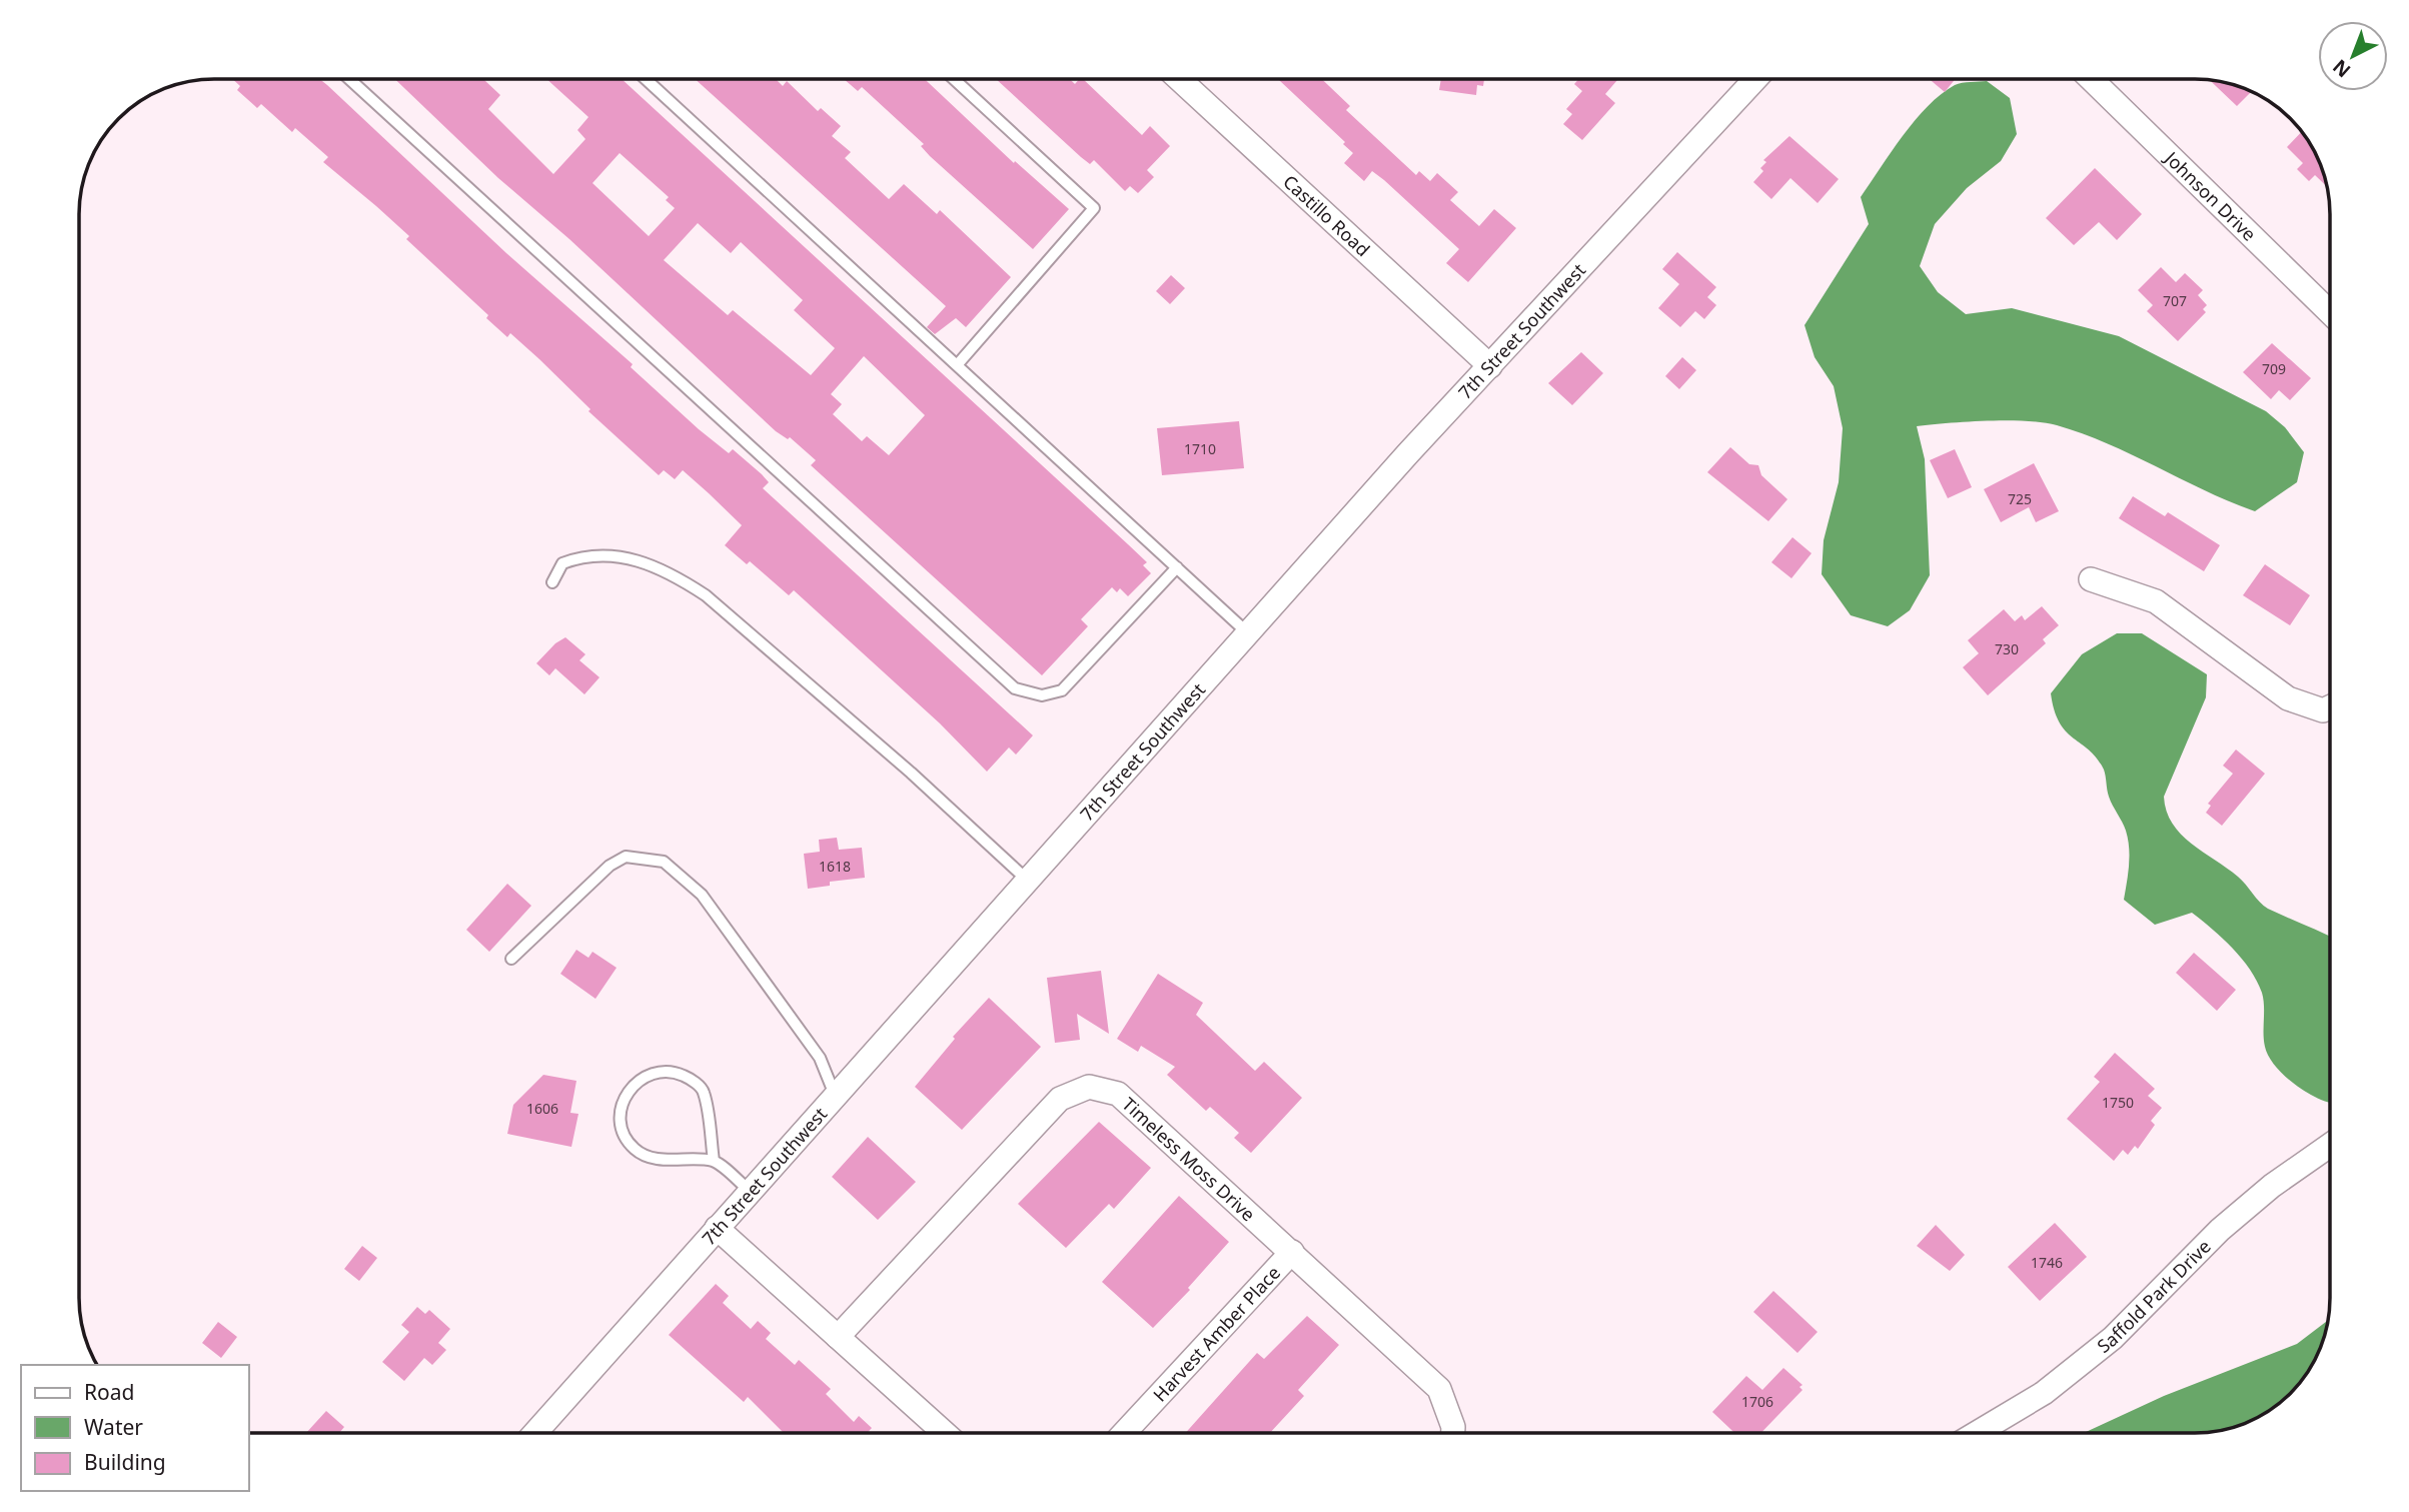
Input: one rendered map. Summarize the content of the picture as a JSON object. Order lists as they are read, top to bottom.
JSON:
{
  "streets": {
    "street": [
      "Johnson Drive",
      "Castillo Road",
      "7th Street Southwest",
      "Timeless Moss Drive",
      "Saffold Park Drive",
      "Harvest Amber Place"
    ]
  },
  "crossings": [
    ["Castillo Road", "7th Street Southwest"],
    ["Timeless Moss Drive", "Harvest Amber Place"]
  ],
  "house_numbers": [
    "707",
    "709",
    "1710",
    "725",
    "730",
    "1618",
    "1750",
    "1606",
    "1746",
    "1706"
  ],
  "legend": ["Road", "Water", "Building"],
  "north": "bottom left"
}
